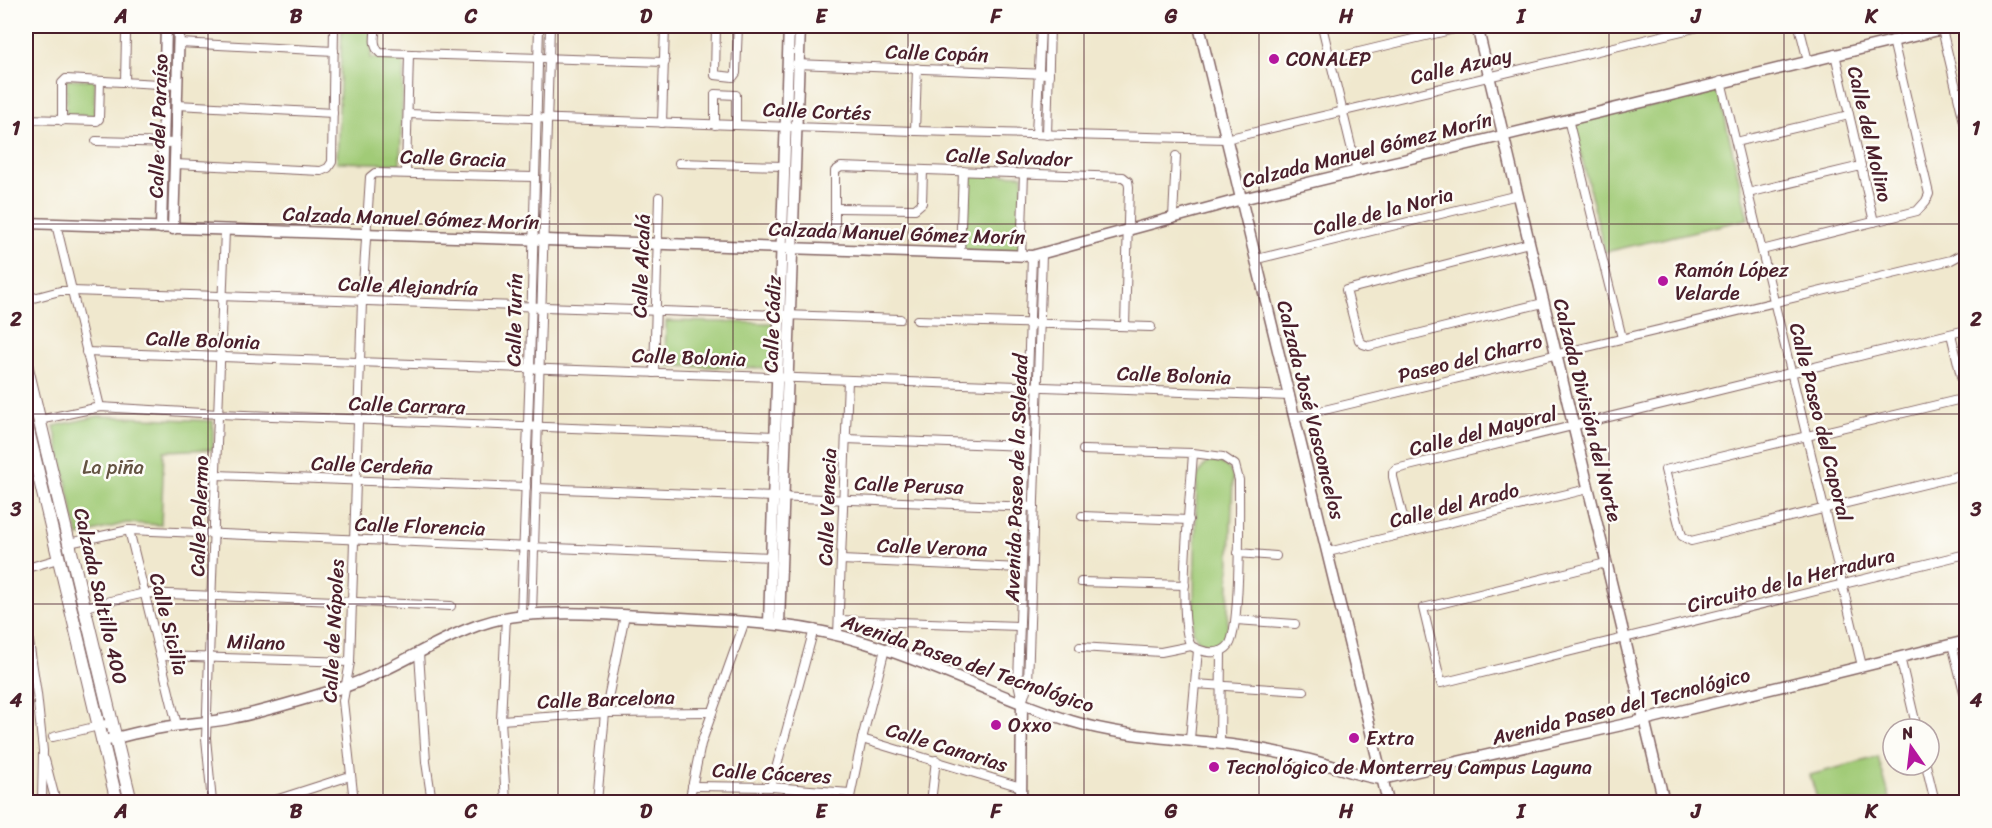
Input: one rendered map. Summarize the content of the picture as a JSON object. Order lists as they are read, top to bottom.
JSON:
{
  "streets": {
    "main road": [
      "Calle del Paraíso",
      "Calzada Manuel Gómez Morín",
      "Calle Cádiz",
      "Calzada José Vasconcelos",
      "Calzada División del Norte",
      "Avenida Paseo de la Soledad",
      "Calzada Saltillo 400",
      "Avenida Paseo del Tecnológico"
    ],
    "street": [
      "Calle Copán",
      "Calle Azuay",
      "Calle Cortés",
      "Calle del Molino",
      "Calle Salvador",
      "Calle Gracia",
      "Calle de la Noria",
      "Calle Alcalá",
      "Calle Alejandría",
      "Calle Turín",
      "Calle Bolonia",
      "Paseo del Charro",
      "Calle Carrara",
      "Calle Paseo del Caporal",
      "Calle del Mayoral",
      "Calle Cerdeña",
      "Calle Perusa",
      "Calle del Arado",
      "Calle Venecia",
      "Calle Palermo",
      "Calle Florencia",
      "Calle Verona",
      "Circuito de la Herradura",
      "Calle Sicilia",
      "Calle de Nápoles",
      "Milano",
      "Calle Barcelona",
      "Calle Canarias",
      "Calle Cáceres"
    ]
  },
  "crossings": [
    ["Calle Copán", "Calle Cádiz"],
    ["Calle Azuay", "Calle Cortés"],
    ["Calle Azuay", "Calzada José Vasconcelos"],
    ["Calle Azuay", "Calzada División del Norte"],
    ["Calle Cortés", "Calle Turín"],
    ["Calle Cortés", "Calle Cádiz"],
    ["Calle Cortés", "Calzada José Vasconcelos"],
    ["Calle del Paraíso", "Calzada Manuel Gómez Morín"],
    ["Calle del Molino", "Calzada Manuel Gómez Morín"],
    ["Calzada Manuel Gómez Morín", "Calle Salvador"],
    ["Calzada Manuel Gómez Morín", "Calle Alcalá"],
    ["Calzada Manuel Gómez Morín", "Calle Turín"],
    ["Calzada Manuel Gómez Morín", "Calle Cádiz"],
    ["Calzada Manuel Gómez Morín", "Calzada José Vasconcelos"],
    ["Calzada Manuel Gómez Morín", "Calzada División del Norte"],
    ["Calzada Manuel Gómez Morín", "Calle Paseo del Caporal"],
    ["Calzada Manuel Gómez Morín", "Avenida Paseo de la Soledad"],
    ["Calzada Manuel Gómez Morín", "Calle Palermo"],
    ["Calzada Manuel Gómez Morín", "Calle de Nápoles"],
    ["Calle Gracia", "Calle Turín"],
    ["Calle Gracia", "Calle de Nápoles"],
    ["Calle de la Noria", "Calzada José Vasconcelos"],
    ["Calle de la Noria", "Calzada División del Norte"],
    ["Calle Alcalá", "Calle Alejandría"],
    ["Calle Alcalá", "Calle Bolonia"],
    ["Calle Alejandría", "Calle Turín"],
    ["Calle Alejandría", "Calle Cádiz"],
    ["Calle Alejandría", "Calle Palermo"],
    ["Calle Alejandría", "Calle de Nápoles"],
    ["Calle Turín", "Calle Bolonia"],
    ["Calle Turín", "Calle Carrara"],
    ["Calle Turín", "Calle Cerdeña"],
    ["Calle Turín", "Calle Florencia"],
    ["Calle Turín", "Avenida Paseo del Tecnológico"],
    ["Calle Cádiz", "Calle Bolonia"],
    ["Calle Cádiz", "Calle Carrara"],
    ["Calle Cádiz", "Calle Perusa"],
    ["Calle Cádiz", "Calle Florencia"],
    ["Calle Cádiz", "Avenida Paseo del Tecnológico"],
    ["Calle Bolonia", "Calzada José Vasconcelos"],
    ["Calle Bolonia", "Avenida Paseo de la Soledad"],
    ["Calle Bolonia", "Calle Venecia"],
    ["Calle Bolonia", "Calle Palermo"],
    ["Calle Bolonia", "Calle de Nápoles"],
    ["Paseo del Charro", "Calzada José Vasconcelos"],
    ["Paseo del Charro", "Calzada División del Norte"],
    ["Paseo del Charro", "Calle Paseo del Caporal"],
    ["Calle Carrara", "Calle Palermo"],
    ["Calle Carrara", "Calzada Saltillo 400"],
    ["Calle Carrara", "Calle de Nápoles"],
    ["Calzada José Vasconcelos", "Calle del Arado"],
    ["Calzada José Vasconcelos", "Avenida Paseo del Tecnológico"],
    ["Calzada División del Norte", "Calle del Mayoral"],
    ["Calzada División del Norte", "Calle del Arado"],
    ["Calzada División del Norte", "Circuito de la Herradura"],
    ["Calzada División del Norte", "Avenida Paseo del Tecnológico"],
    ["Calle Paseo del Caporal", "Calle del Mayoral"],
    ["Calle Paseo del Caporal", "Circuito de la Herradura"],
    ["Calle Paseo del Caporal", "Avenida Paseo del Tecnológico"],
    ["Calle del Mayoral", "Calle del Arado"],
    ["Calle Cerdeña", "Calle Palermo"],
    ["Calle Cerdeña", "Calle de Nápoles"],
    ["Avenida Paseo de la Soledad", "Calle Perusa"],
    ["Avenida Paseo de la Soledad", "Calle Verona"],
    ["Avenida Paseo de la Soledad", "Avenida Paseo del Tecnológico"],
    ["Avenida Paseo de la Soledad", "Calle Canarias"],
    ["Calle Perusa", "Calle Venecia"],
    ["Calle Venecia", "Calle Verona"],
    ["Calle Venecia", "Avenida Paseo del Tecnológico"],
    ["Calle Palermo", "Calle Florencia"],
    ["Calle Palermo", "Milano"],
    ["Calle Palermo", "Avenida Paseo del Tecnológico"],
    ["Calle Florencia", "Calzada Saltillo 400"],
    ["Calle Florencia", "Calle Sicilia"],
    ["Calle Florencia", "Calle de Nápoles"],
    ["Calzada Saltillo 400", "Avenida Paseo del Tecnológico"],
    ["Calle Sicilia", "Milano"],
    ["Calle Sicilia", "Avenida Paseo del Tecnológico"],
    ["Calle de Nápoles", "Milano"],
    ["Calle de Nápoles", "Avenida Paseo del Tecnológico"]
  ],
  "parks": ["La piña"],
  "places": [
    "CONALEP",
    "Ramón López Velarde",
    "Oxxo",
    "Extra",
    "Tecnológico de Monterrey Campus Laguna"
  ],
  "north": "top",
  "grid": {
    "columns": [
      "A",
      "B",
      "C",
      "D",
      "E",
      "F",
      "G",
      "H",
      "I",
      "J",
      "K"
    ],
    "rows": [
      "1",
      "2",
      "3",
      "4"
    ]
  }
}
